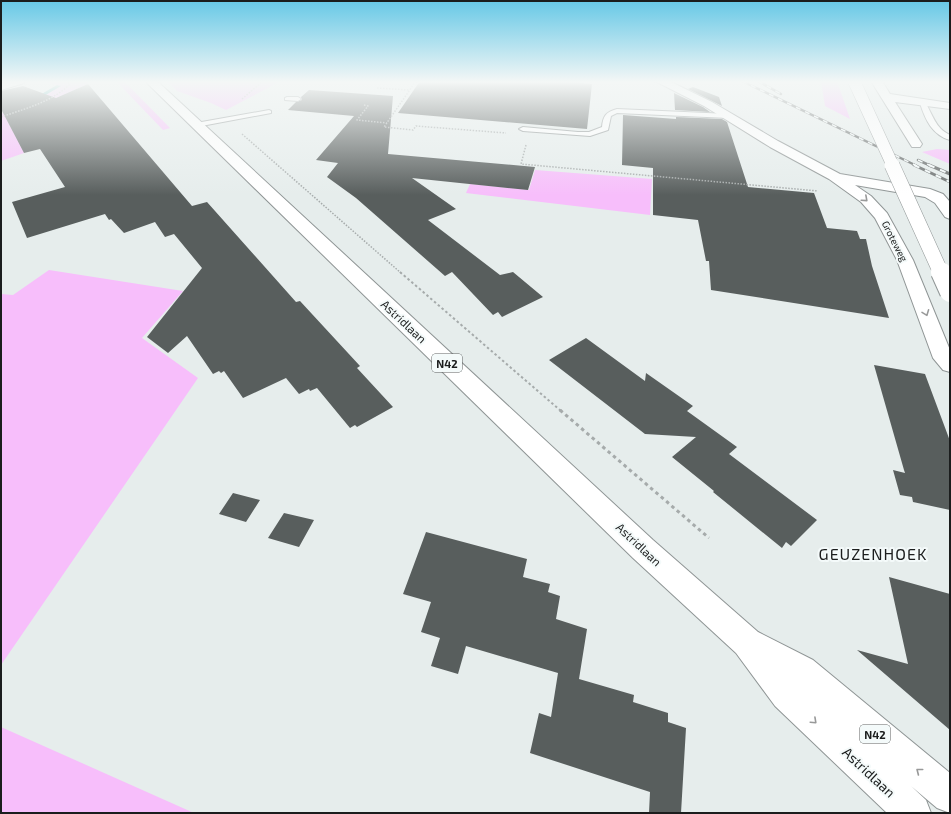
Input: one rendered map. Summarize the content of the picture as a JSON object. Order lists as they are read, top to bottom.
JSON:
{
  "streets": {
    "main road": ["Groteweg", "Astridlaan", "N42"]
  },
  "districts": ["GEUZENHOEK"]
}
